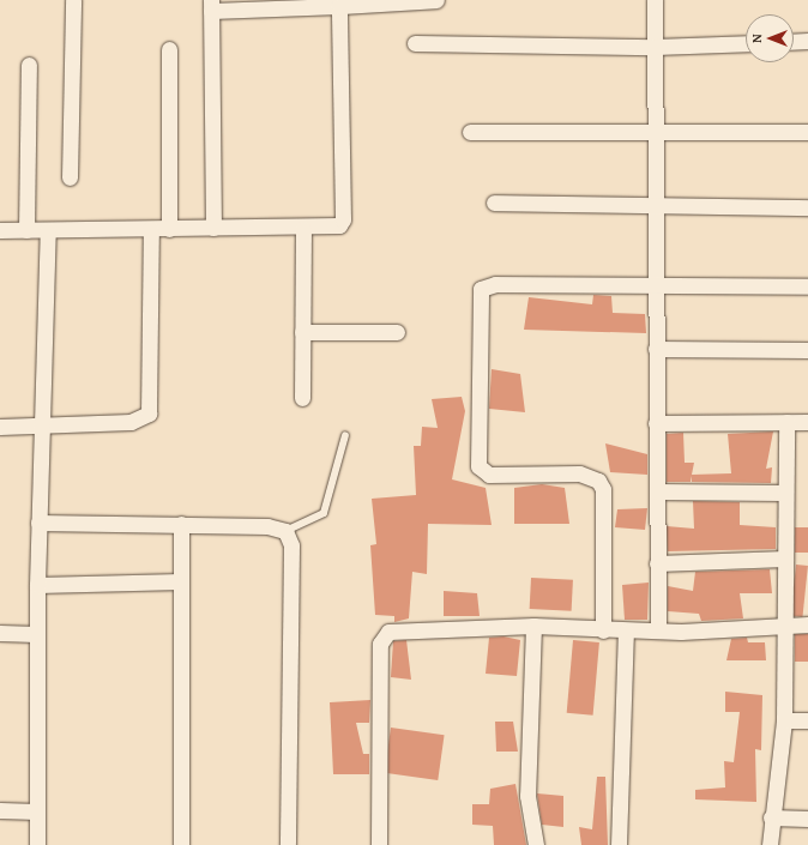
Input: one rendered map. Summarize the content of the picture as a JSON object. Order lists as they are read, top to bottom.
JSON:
{
  "north": "left"
}
